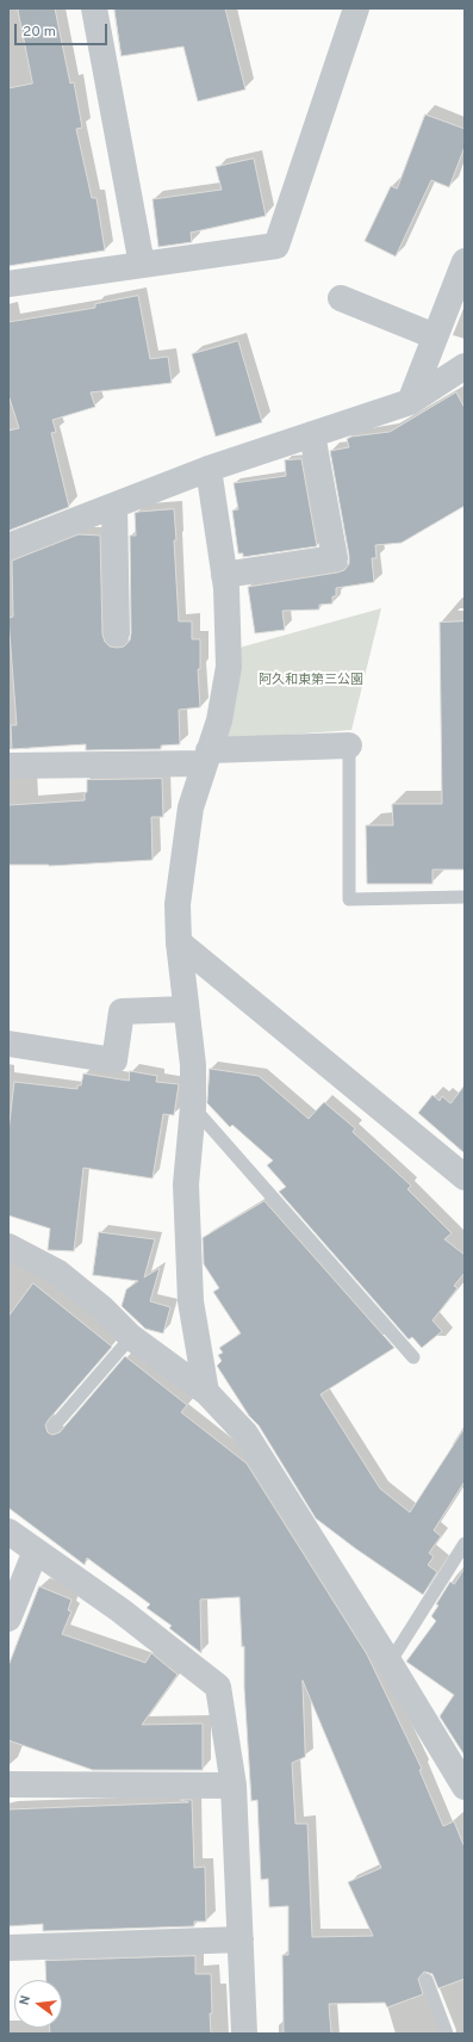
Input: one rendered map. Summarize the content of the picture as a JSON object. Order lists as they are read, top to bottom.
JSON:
{
  "parks": ["阿久和東第三公園"],
  "scale_bar": "20 m",
  "north": "left"
}
